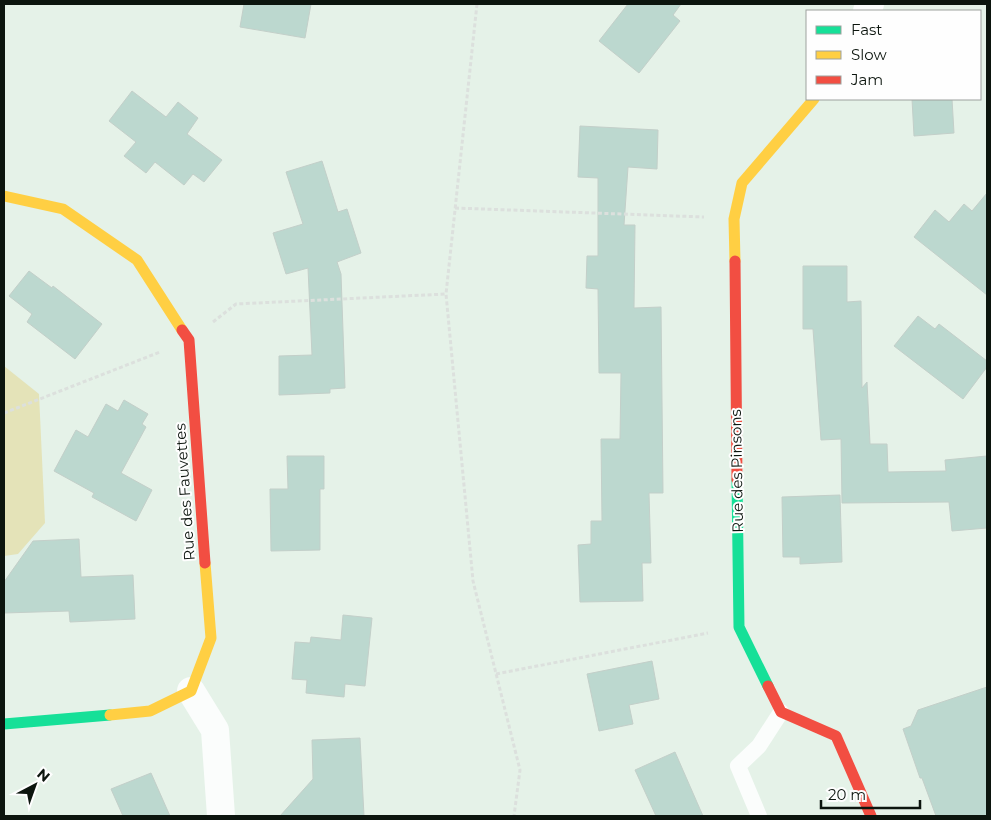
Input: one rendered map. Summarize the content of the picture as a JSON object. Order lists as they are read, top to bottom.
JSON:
{
  "streets": {
    "street": ["Rue des Pinsons", "Rue des Fauvettes"]
  },
  "legend": ["Fast", "Slow", "Jam"],
  "scale_bar": "20 m",
  "north": "top right"
}
